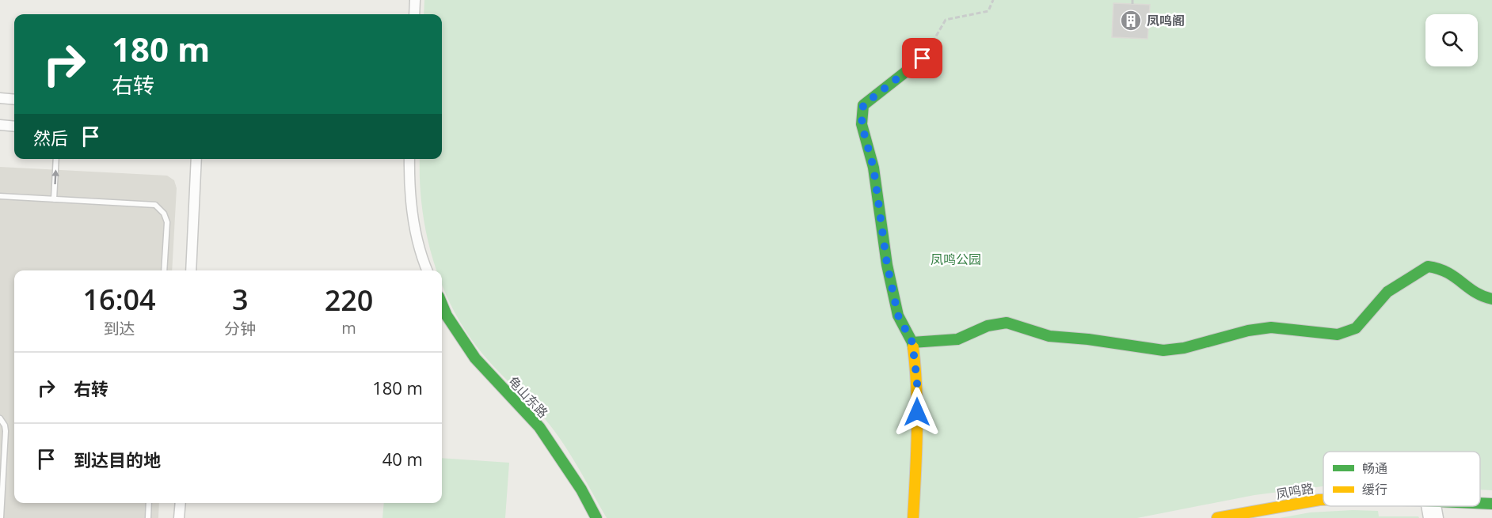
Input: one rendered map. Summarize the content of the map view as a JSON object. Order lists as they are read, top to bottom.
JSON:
{
  "streets": {
    "street": ["龟山东路", "凤鸣路"]
  },
  "parks": ["凤鸣公园"],
  "places": {
    "building": ["凤鸣阁"]
  },
  "legend": ["畅通", "缓行"],
  "page": {
    "turn": ["180 m", "右转"],
    "then": "然后",
    "eta": [
      "16:04",
      "到达",
      "3",
      "分钟",
      "220",
      "m"
    ],
    "list": [
      {
        "name": "右转",
        "value": "180 m"
      },
      {
        "name": "到达目的地",
        "value": "40 m"
      }
    ]
  }
}
